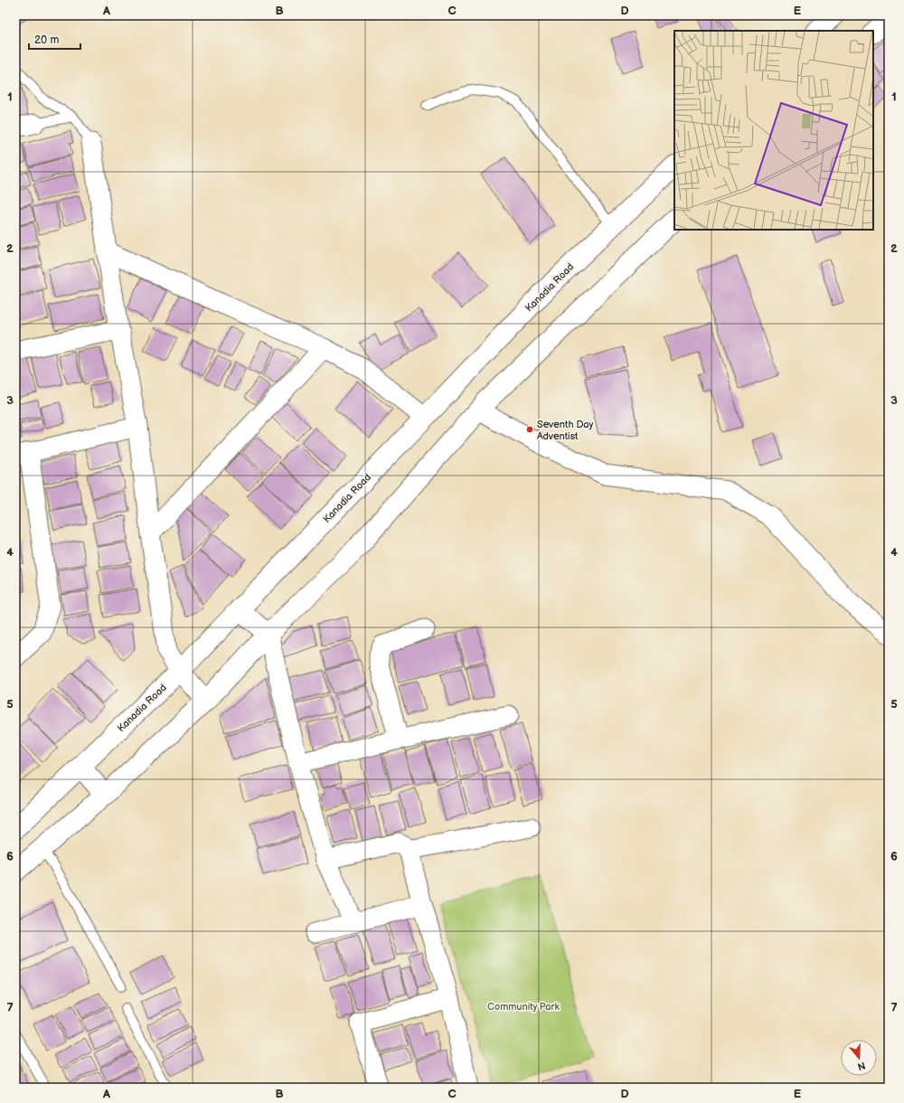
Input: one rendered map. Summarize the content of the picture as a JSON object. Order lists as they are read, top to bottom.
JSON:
{
  "streets": {
    "main road": ["Kanadia Road"]
  },
  "parks": ["Community Park"],
  "places": ["Seventh Day Adventist"],
  "scale_bar": "20 m",
  "north": "bottom",
  "grid": {
    "columns": [
      "A",
      "B",
      "C",
      "D",
      "E"
    ],
    "rows": [
      "1",
      "2",
      "3",
      "4",
      "5",
      "6",
      "7"
    ]
  }
}
